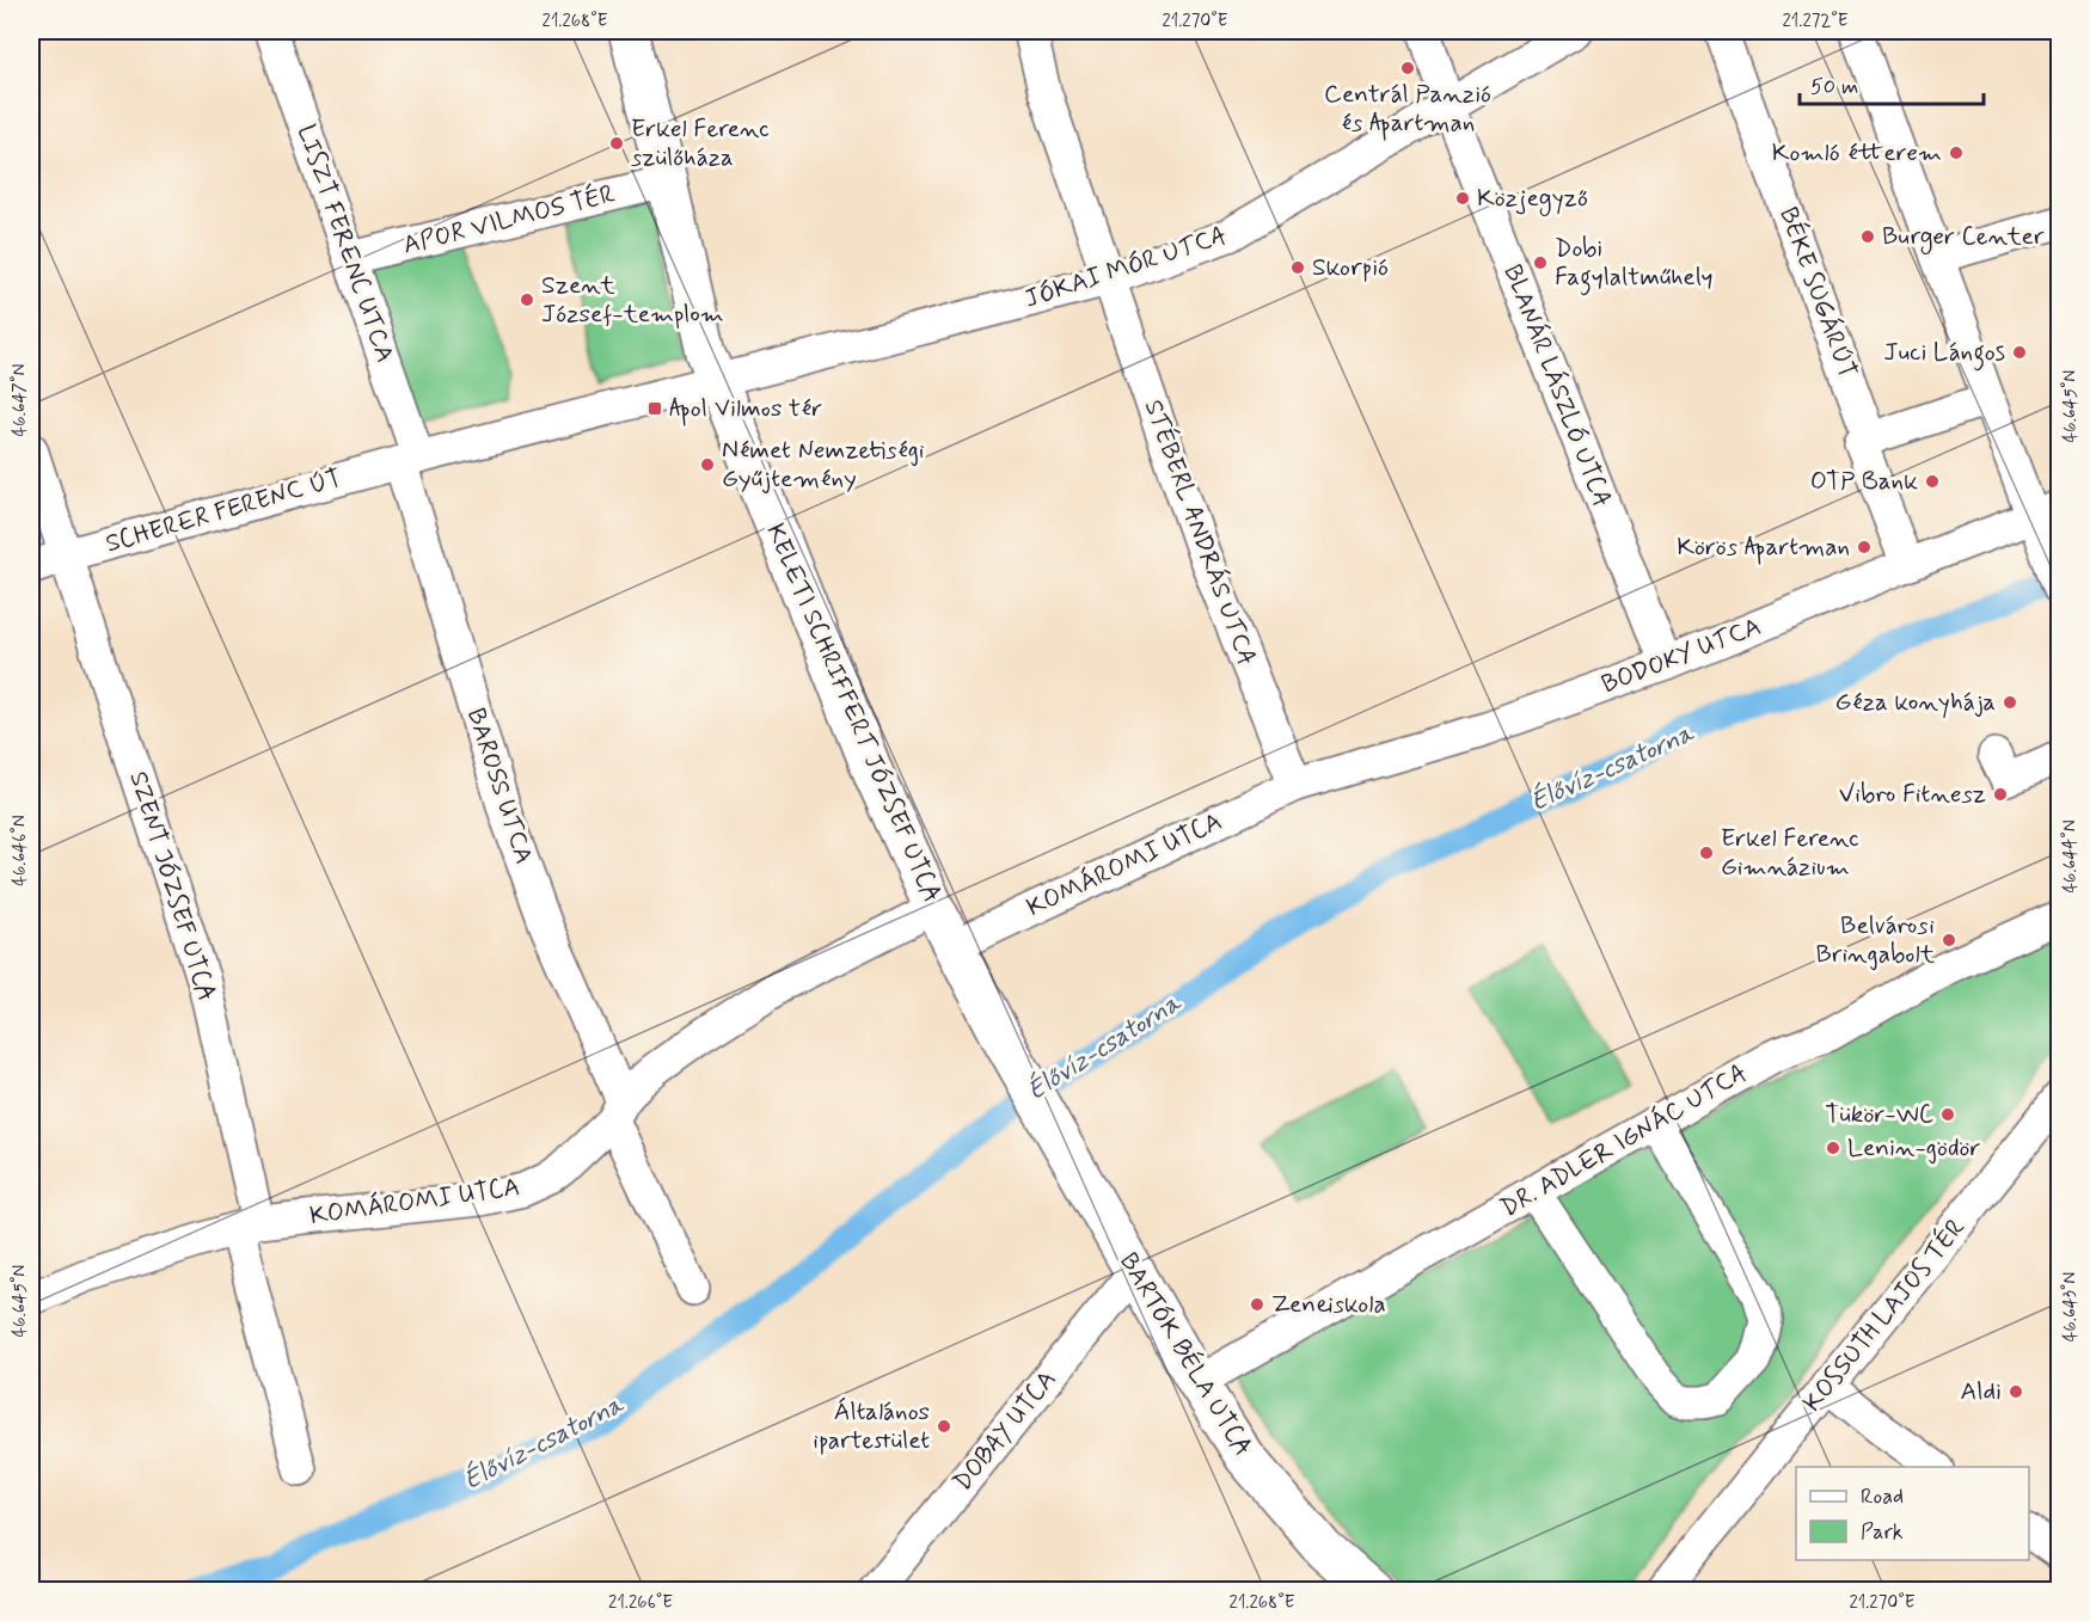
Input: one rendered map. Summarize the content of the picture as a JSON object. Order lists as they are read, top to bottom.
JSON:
{
  "streets": {
    "main road": ["KELETI SCHRIFFERT JÓZSEF UTCA", "BARTÓK BÉLA UTCA"],
    "street": [
      "APOR VILMOS TÉR",
      "LISZT FERENC UTCA",
      "JÓKAI MÓR UTCA",
      "BÉKE SUGÁRÚT",
      "BLANÁR LÁSZLÓ UTCA",
      "SCHERER FERENC ÚT",
      "STÉBERL ANDRÁS UTCA",
      "BODOKY UTCA",
      "BAROSS UTCA",
      "KOMÁROMI UTCA",
      "SZENT JÓZSEF UTCA",
      "DR. ADLER IGNÁC UTCA",
      "KOSSUTH LAJOS TÉR",
      "DOBAY UTCA"
    ]
  },
  "crossings": [
    ["APOR VILMOS TÉR", "LISZT FERENC UTCA"],
    ["APOR VILMOS TÉR", "KELETI SCHRIFFERT JÓZSEF UTCA"],
    ["LISZT FERENC UTCA", "SCHERER FERENC ÚT"],
    ["LISZT FERENC UTCA", "BAROSS UTCA"],
    ["JÓKAI MÓR UTCA", "BLANÁR LÁSZLÓ UTCA"],
    ["JÓKAI MÓR UTCA", "STÉBERL ANDRÁS UTCA"],
    ["JÓKAI MÓR UTCA", "KELETI SCHRIFFERT JÓZSEF UTCA"],
    ["BLANÁR LÁSZLÓ UTCA", "BODOKY UTCA"],
    ["SCHERER FERENC ÚT", "BAROSS UTCA"],
    ["SCHERER FERENC ÚT", "SZENT JÓZSEF UTCA"],
    ["STÉBERL ANDRÁS UTCA", "BODOKY UTCA"],
    ["STÉBERL ANDRÁS UTCA", "KOMÁROMI UTCA"],
    ["BODOKY UTCA", "KOMÁROMI UTCA"],
    ["KELETI SCHRIFFERT JÓZSEF UTCA", "KOMÁROMI UTCA"],
    ["KELETI SCHRIFFERT JÓZSEF UTCA", "BARTÓK BÉLA UTCA"],
    ["BAROSS UTCA", "KOMÁROMI UTCA"],
    ["KOMÁROMI UTCA", "SZENT JÓZSEF UTCA"],
    ["DR. ADLER IGNÁC UTCA", "BARTÓK BÉLA UTCA"],
    ["BARTÓK BÉLA UTCA", "DOBAY UTCA"]
  ],
  "water": ["Élővíz-csatorna"],
  "places": {
    "other": [
      "Centrál Panzió és Apartman",
      "Erkel Ferenc szülőháza",
      "Komló étterem",
      "Közjegyző",
      "Burger Center",
      "Dobi Fagylaltműhely",
      "Skorpió",
      "Szent József-templom",
      "Juci Lángos",
      "Német Nemzetiségi Gyűjtemény",
      "OTP Bank",
      "Körös Apartman",
      "Géza konyhája",
      "Vibro Fitnesz",
      "Erkel Ferenc Gimnázium",
      "Belvárosi Bringabolt",
      "Tükör-WC",
      "Lenin-gödör",
      "Zeneiskola",
      "Aldi",
      "Általános ipartestület"
    ],
    "transit": ["Apol Vilmos tér"]
  },
  "legend": ["Road", "Park"],
  "scale_bar": "50 m",
  "coordinates": [
    "21.268°E",
    "21.270°E",
    "21.272°E",
    "46.647°N",
    "46.645°N",
    "46.646°N",
    "46.644°N",
    "46.643°N",
    "21.266°E"
  ]
}
